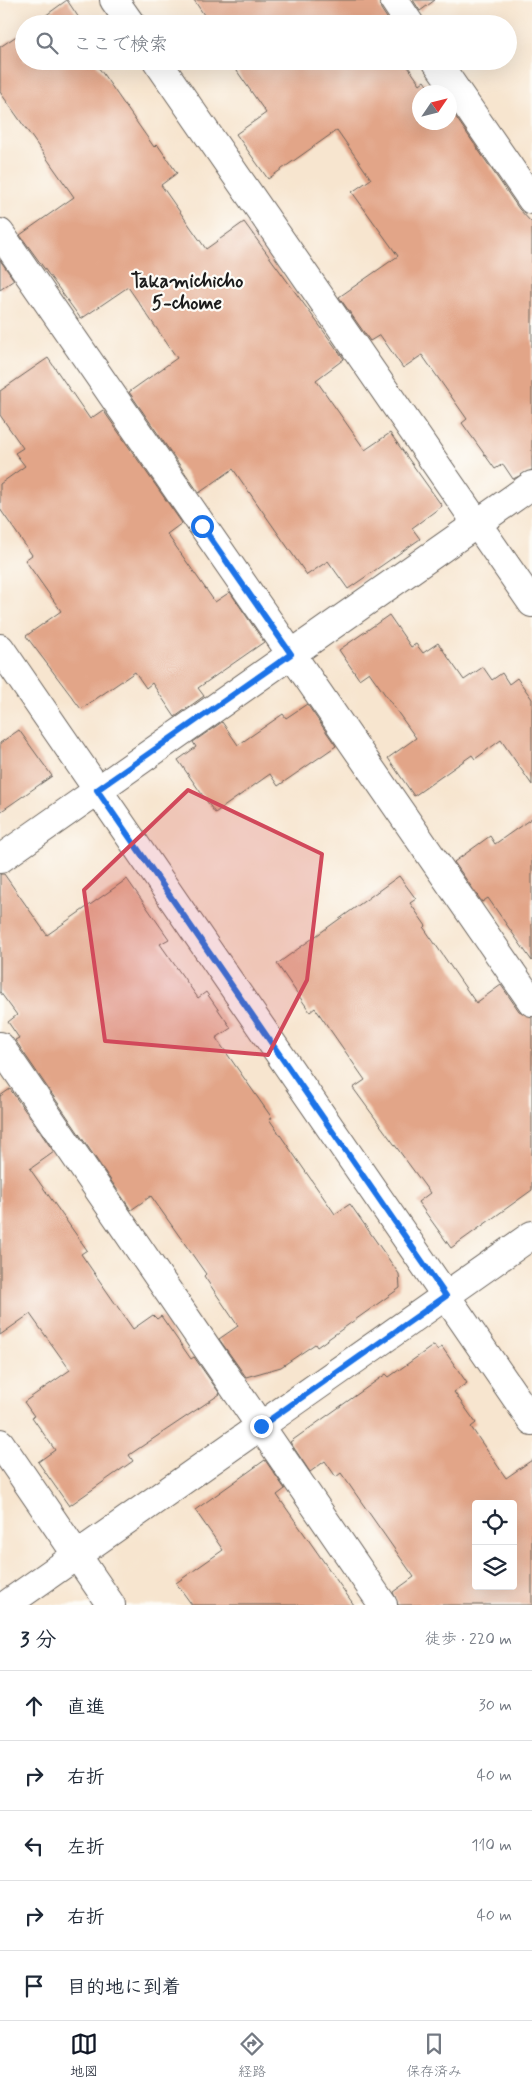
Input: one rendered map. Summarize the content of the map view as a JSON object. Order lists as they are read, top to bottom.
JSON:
{
  "districts": ["Takamichicho 5-chome"],
  "north": "top right",
  "page": {
    "search": "ここで検索",
    "heading": ["3 分", "徒歩 · 220 m"],
    "list": [
      ["直進", "30 m"],
      ["右折", "40 m"],
      ["左折", "110 m"],
      ["右折", "40 m"],
      "目的地に到着"
    ],
    "nav": ["地図", "経路", "保存済み"]
  }
}
